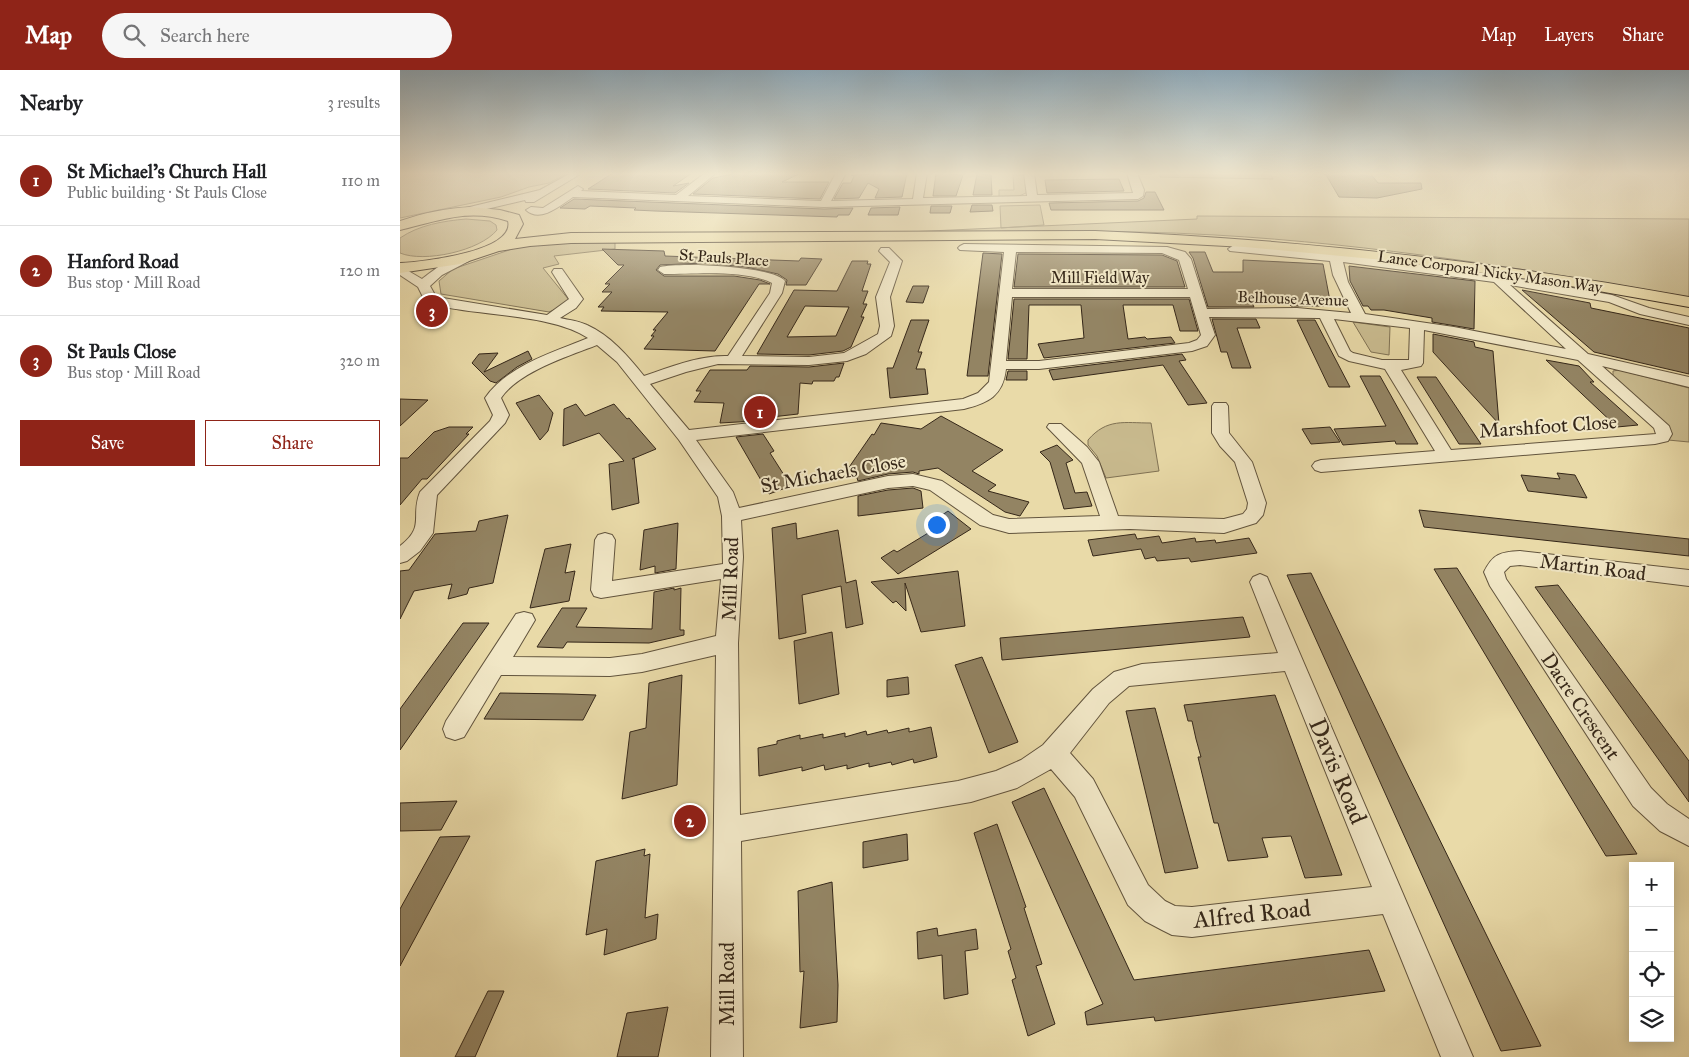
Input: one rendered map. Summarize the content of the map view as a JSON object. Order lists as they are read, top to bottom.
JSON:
{
  "streets": {
    "main road": ["Lance Corporal Nicky Mason Way"],
    "street": [
      "St Pauls Place",
      "Mill Field Way",
      "Belhouse Avenue",
      "Marshfoot Close",
      "St Michaels Close",
      "Martin Road",
      "Mill Road",
      "Dacre Crescent",
      "Davis Road",
      "Alfred Road"
    ]
  },
  "crossings": [
    ["Belhouse Avenue", "Marshfoot Close"],
    ["St Michaels Close", "Mill Road"],
    ["Martin Road", "Dacre Crescent"],
    ["Davis Road", "Alfred Road"]
  ],
  "page": {
    "header": "Map",
    "search": "Search here",
    "nav": ["Map", "Layers", "Share"],
    "heading": ["Nearby", "3 results"],
    "list": [
      {
        "mark": "1",
        "name": "St Michael's Church Hall",
        "note": "Public building · St Pauls Close",
        "value": "110 m"
      },
      {
        "mark": "2",
        "name": "Hanford Road",
        "note": "Bus stop · Mill Road",
        "value": "120 m"
      },
      {
        "mark": "3",
        "name": "St Pauls Close",
        "note": "Bus stop · Mill Road",
        "value": "320 m"
      }
    ],
    "pins": ["3", "1", "2"],
    "buttons": ["Save", "Share"],
    "map_buttons": ["+", "−"]
  }
}
